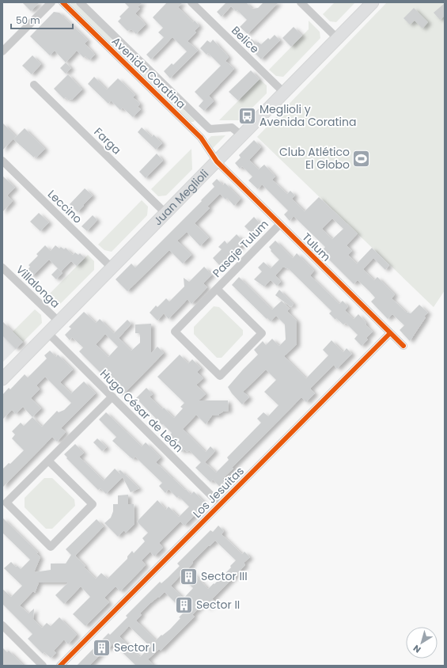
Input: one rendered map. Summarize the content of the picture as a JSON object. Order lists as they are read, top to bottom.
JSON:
{
  "streets": {
    "main road": ["Juan Meglioli"],
    "street": [
      "Belice",
      "Avenida Coratina",
      "Farga",
      "Leccino",
      "Tulum",
      "Pasaje Tulum",
      "Villalonga",
      "Hugo César de León",
      "Los Jesuitas"
    ]
  },
  "crossings": [
    ["Belice", "Juan Meglioli"],
    ["Avenida Coratina", "Juan Meglioli"],
    ["Avenida Coratina", "Tulum"],
    ["Farga", "Juan Meglioli"],
    ["Juan Meglioli", "Leccino"],
    ["Juan Meglioli", "Tulum"],
    ["Juan Meglioli", "Villalonga"],
    ["Juan Meglioli", "Hugo César de León"],
    ["Tulum", "Pasaje Tulum"],
    ["Tulum", "Los Jesuitas"],
    ["Hugo César de León", "Los Jesuitas"]
  ],
  "places": {
    "bus stop": ["Meglioli y Avenida Coratina"],
    "sports": ["Club Atlético El Globo"],
    "building": ["Sector III", "Sector II", "Sector I"]
  },
  "scale_bar": "50 m",
  "north": "bottom left"
}
